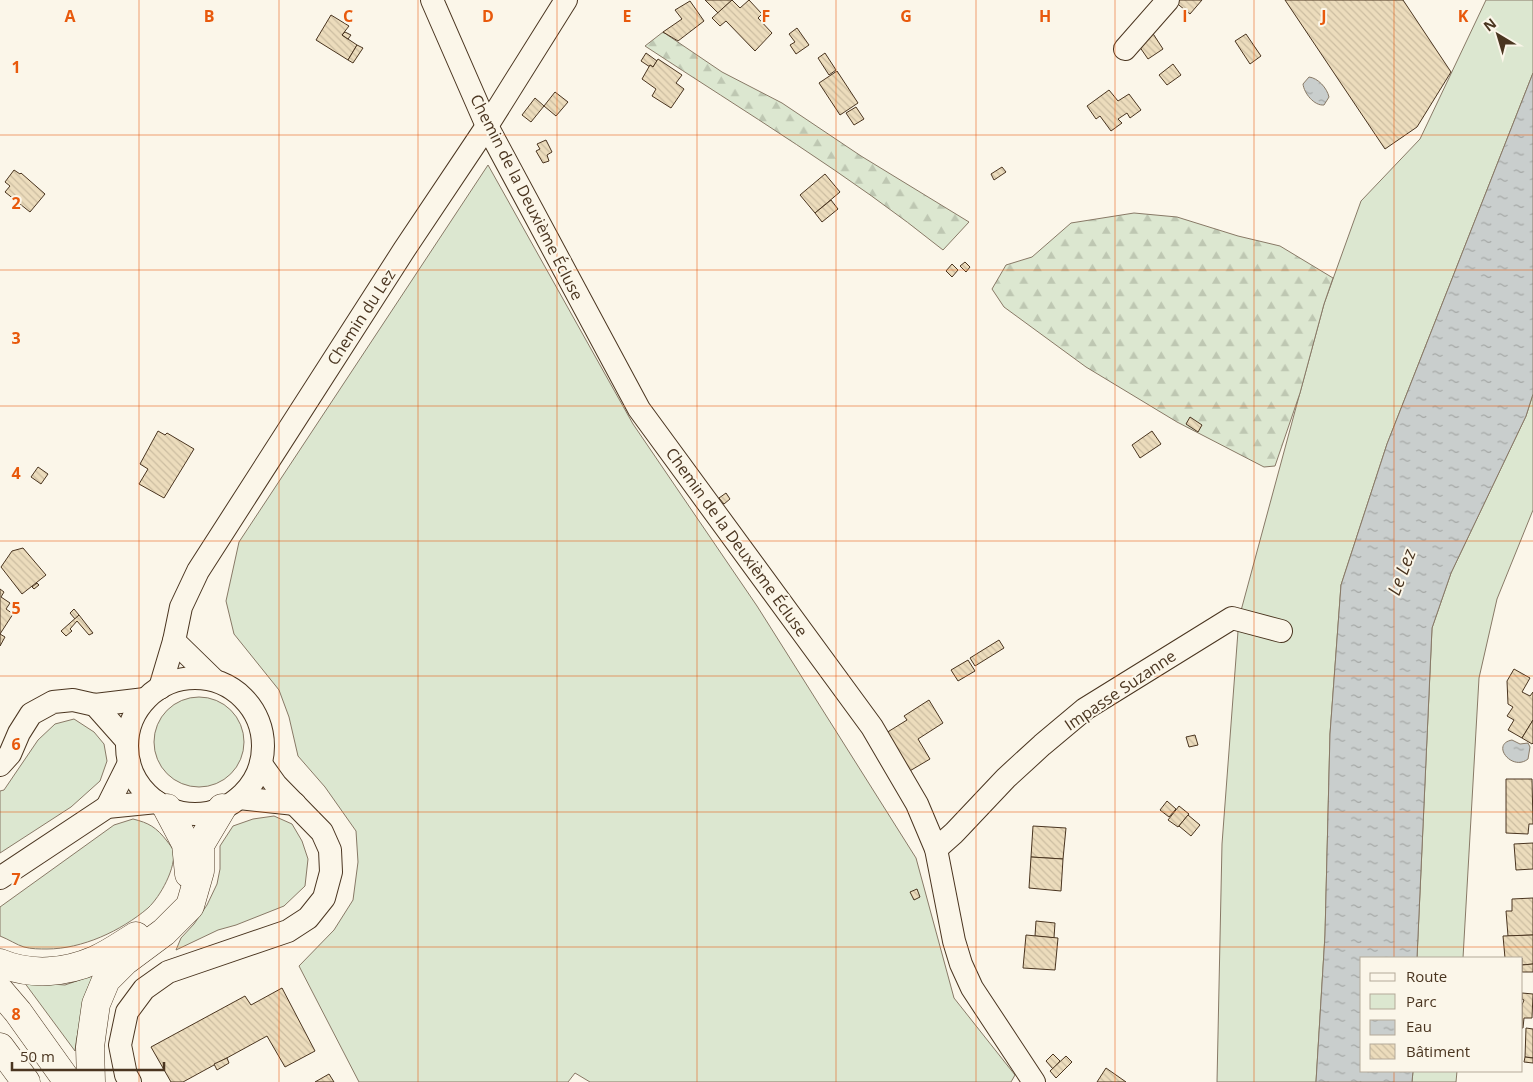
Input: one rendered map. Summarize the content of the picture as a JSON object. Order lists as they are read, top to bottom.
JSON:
{
  "streets": {
    "street": ["Chemin de la Deuxième Écluse", "Chemin du Lez", "Impasse Suzanne"]
  },
  "crossings": [
    ["Chemin de la Deuxième Écluse", "Chemin du Lez"],
    ["Chemin de la Deuxième Écluse", "Impasse Suzanne"]
  ],
  "water": ["Le Lez"],
  "legend": [
    "Route",
    "Parc",
    "Eau",
    "Bâtiment"
  ],
  "scale_bar": "50 m",
  "north": "top left",
  "grid": {
    "columns": [
      "A",
      "B",
      "C",
      "D",
      "E",
      "F",
      "G",
      "H",
      "I",
      "J",
      "K"
    ],
    "rows": [
      "1",
      "2",
      "3",
      "4",
      "5",
      "6",
      "7",
      "8"
    ]
  }
}
